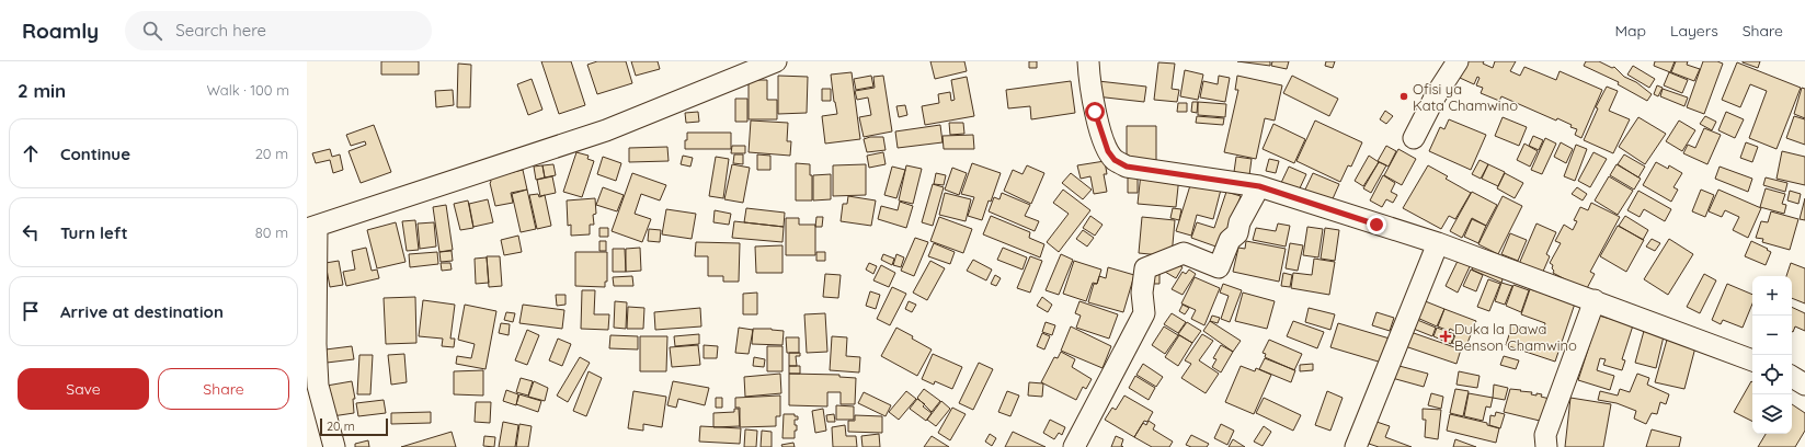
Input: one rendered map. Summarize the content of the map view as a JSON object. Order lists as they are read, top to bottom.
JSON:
{
  "places": {
    "other": ["Ofisi ya Kata Chamwino"],
    "health": ["Duka la Dawa Benson Chamwino"]
  },
  "scale_bar": "20 m",
  "page": {
    "header": "Roamly",
    "search": "Search here",
    "nav": ["Map", "Layers", "Share"],
    "heading": ["2 min", "Walk · 100 m"],
    "list": [
      ["Continue", "20 m"],
      ["Turn left", "80 m"],
      "Arrive at destination"
    ],
    "map_buttons": ["+", "−"],
    "buttons": ["Save", "Share"],
    "scale": "20 m"
  }
}
